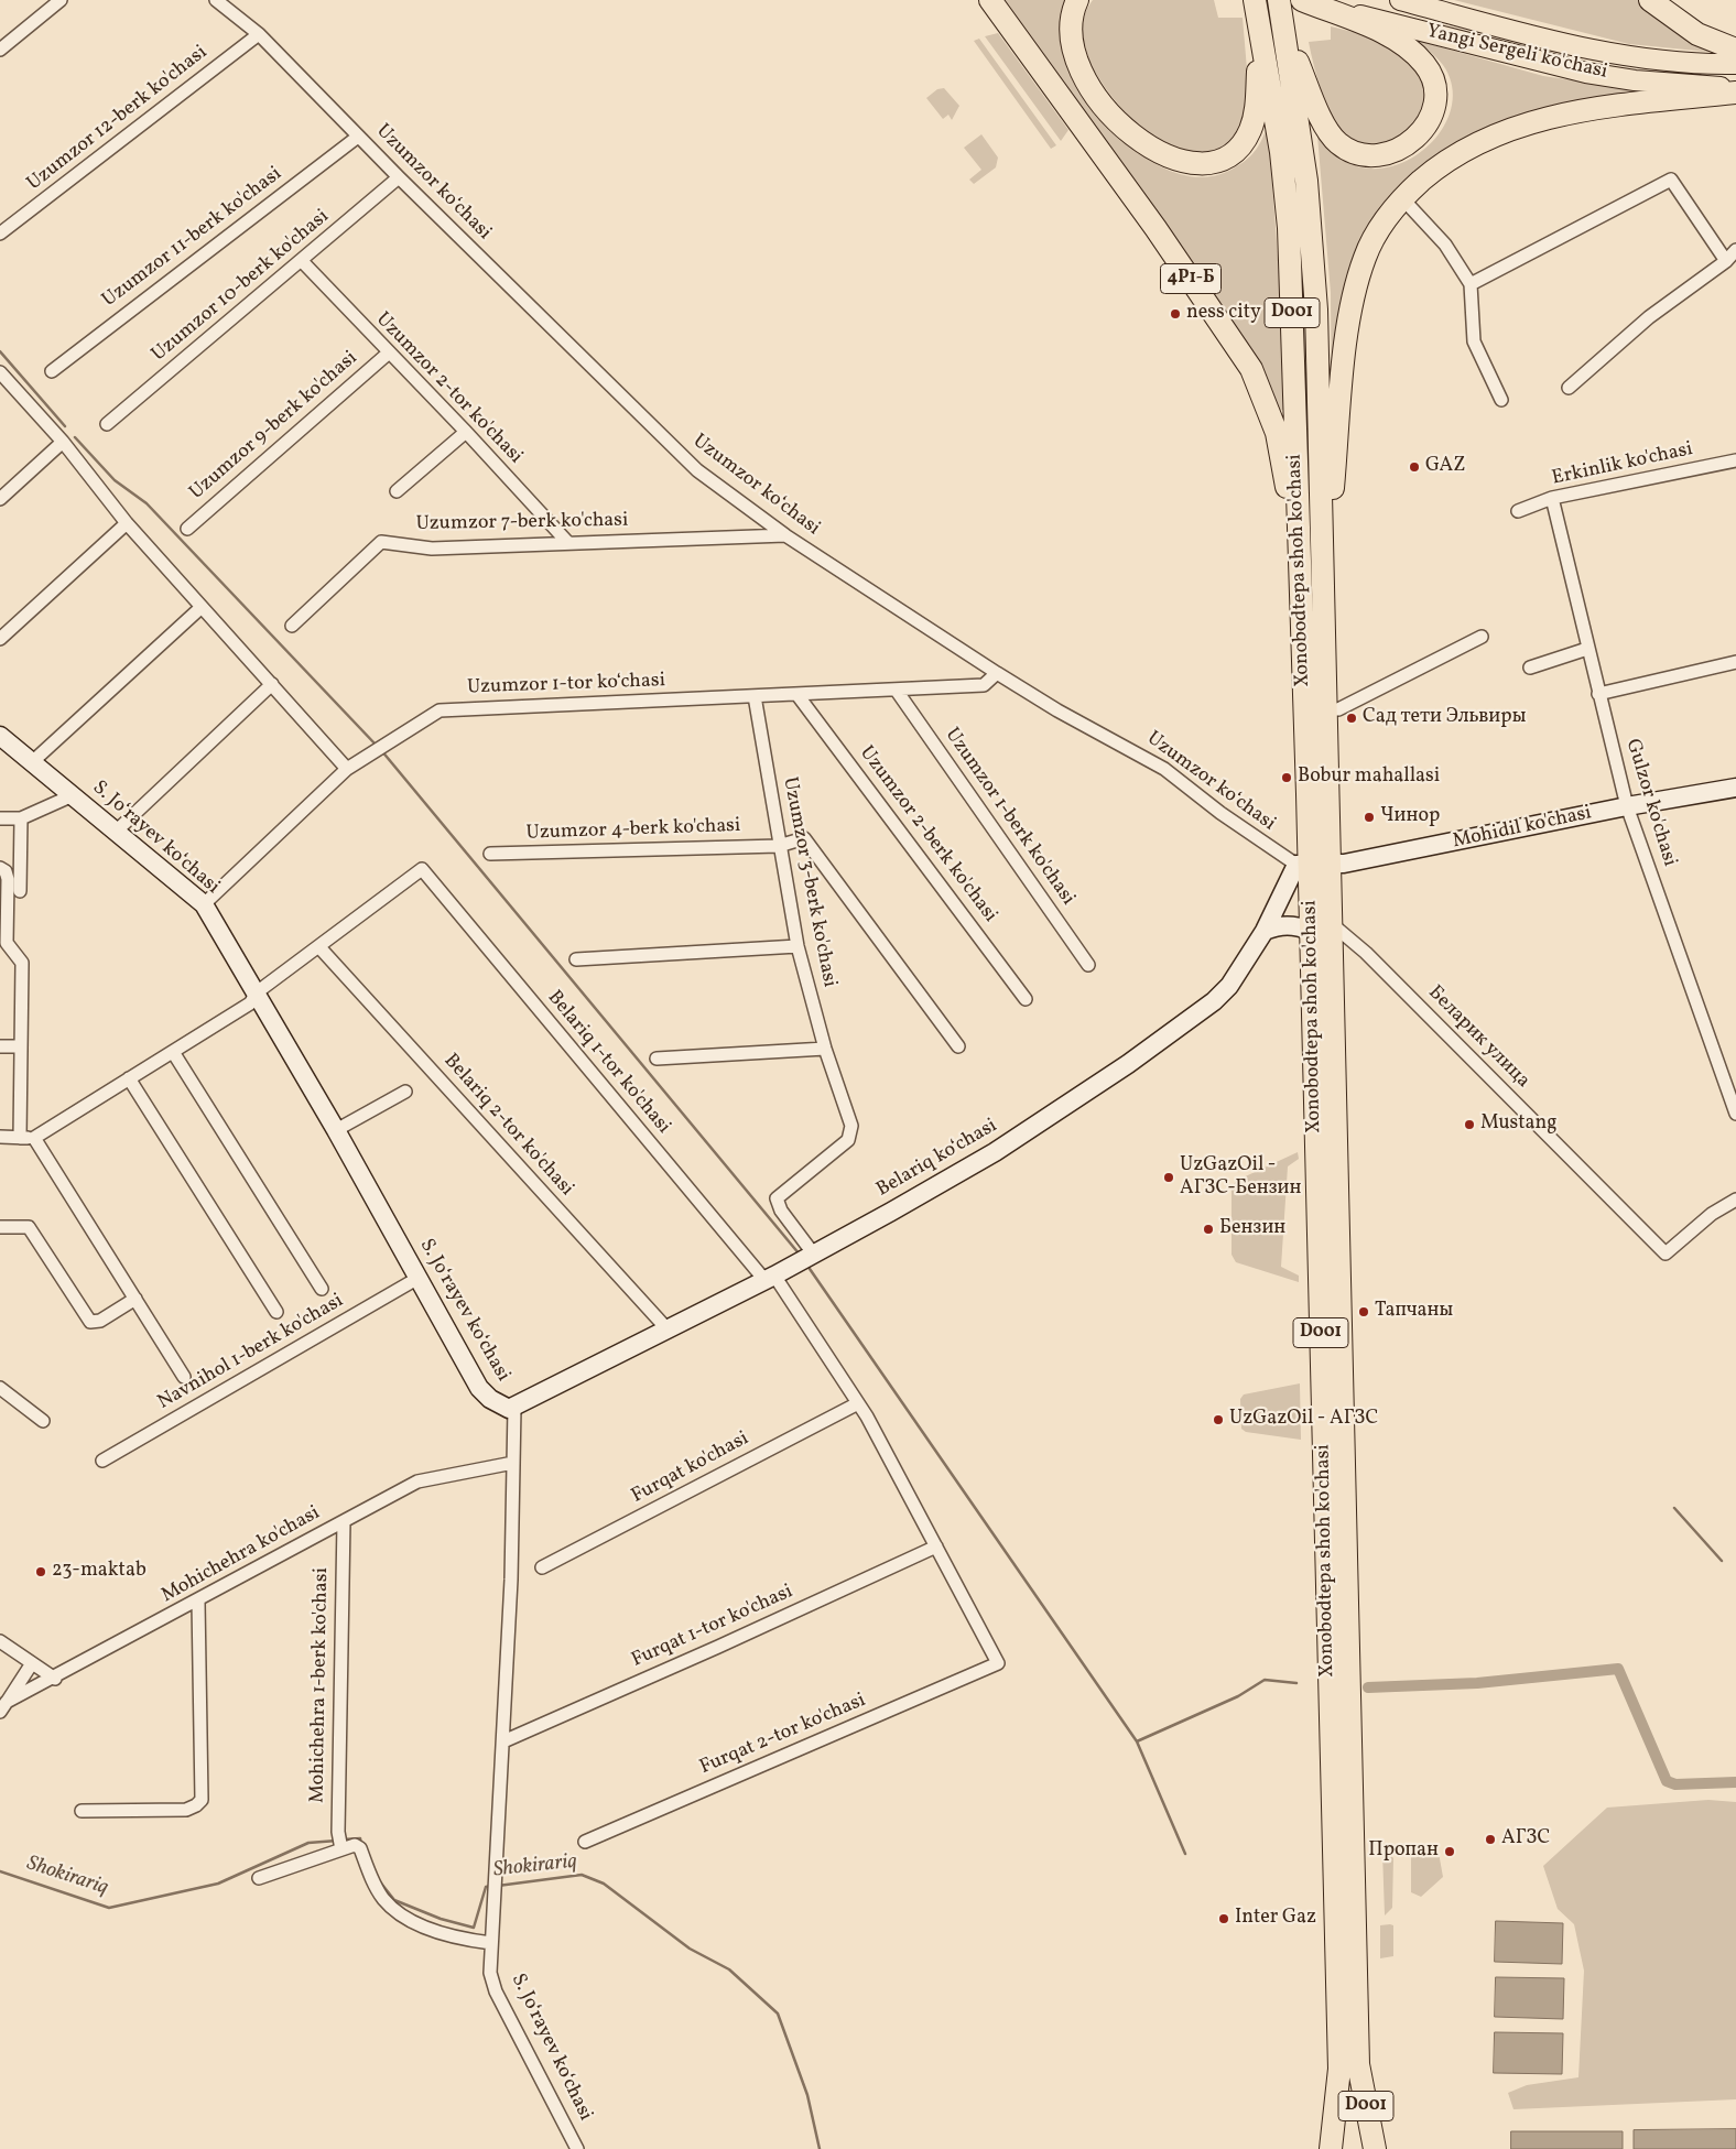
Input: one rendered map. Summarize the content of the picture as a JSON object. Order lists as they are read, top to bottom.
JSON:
{
  "streets": {
    "highway": ["4Р1-Б", "D001", "Xonobodtepa shoh ko'chasi"],
    "main road": ["Yangi Sergeli ko'chasi"],
    "street": [
      "Uzumzor 12-berk ko'chasi",
      "Uzumzor koʻchasi",
      "Uzumzor 11-berk ko'chasi",
      "Uzumzor 10-berk ko'chasi",
      "Uzumzor 2-tor ko'chasi",
      "Uzumzor 9-berk ko'chasi",
      "Erkinlik ko'chasi",
      "Uzumzor 7-berk ko'chasi",
      "Uzumzor 1-tor ko‘chasi",
      "Gulzor ko'chasi",
      "Uzumzor 1-berk ko'chasi",
      "Mohidil ko'chasi",
      "Uzumzor 4-berk ko'chasi",
      "Uzumzor 2-berk ko'chasi",
      "S. Joʻrayev koʻchasi",
      "Uzumzor 3-berk ko'chasi",
      "Беларик улица",
      "Belariq 1-tor ko'chasi",
      "Belariq 2-tor ko'chasi",
      "Belariq koʻchasi",
      "Navnihol 1-berk ko'chasi",
      "Furqat ko'chasi",
      "Mohichehra ko'chasi",
      "Furqat 1-tor ko'chasi",
      "Mohichehra 1-berk ko'chasi",
      "Furqat 2-tor ko'chasi"
    ]
  },
  "crossings": [
    ["Uzumzor 12-berk ko'chasi", "Uzumzor koʻchasi"],
    ["Uzumzor koʻchasi", "Uzumzor 11-berk ko'chasi"],
    ["Uzumzor koʻchasi", "Uzumzor 10-berk ko'chasi"],
    ["Uzumzor koʻchasi", "Uzumzor 7-berk ko'chasi"],
    ["Uzumzor koʻchasi", "Xonobodtepa shoh ko'chasi"],
    ["Uzumzor koʻchasi", "Uzumzor 1-tor ko‘chasi"],
    ["Uzumzor koʻchasi", "Mohidil ko'chasi"],
    ["Uzumzor koʻchasi", "Belariq koʻchasi"],
    ["4Р1-Б", "Xonobodtepa shoh ko'chasi"],
    ["Uzumzor 10-berk ko'chasi", "Uzumzor 2-tor ko'chasi"],
    ["D001", "Xonobodtepa shoh ko'chasi"],
    ["Uzumzor 2-tor ko'chasi", "Uzumzor 9-berk ko'chasi"],
    ["Uzumzor 2-tor ko'chasi", "Uzumzor 7-berk ko'chasi"],
    ["Erkinlik ko'chasi", "Gulzor ko'chasi"],
    ["Xonobodtepa shoh ko'chasi", "Mohidil ko'chasi"],
    ["Xonobodtepa shoh ko'chasi", "Беларик улица"],
    ["Xonobodtepa shoh ko'chasi", "Belariq koʻchasi"],
    ["Uzumzor 1-tor ko‘chasi", "Uzumzor 1-berk ko'chasi"],
    ["Uzumzor 1-tor ko‘chasi", "Uzumzor 2-berk ko'chasi"],
    ["Uzumzor 1-tor ko‘chasi", "S. Joʻrayev koʻchasi"],
    ["Uzumzor 1-tor ko‘chasi", "Uzumzor 3-berk ko'chasi"],
    ["Gulzor ko'chasi", "Mohidil ko'chasi"],
    ["Mohidil ko'chasi", "Belariq koʻchasi"],
    ["Uzumzor 4-berk ko'chasi", "Uzumzor 3-berk ko'chasi"],
    ["S. Joʻrayev koʻchasi", "Belariq koʻchasi"],
    ["S. Joʻrayev koʻchasi", "Navnihol 1-berk ko'chasi"],
    ["S. Joʻrayev koʻchasi", "Mohichehra ko'chasi"],
    ["S. Joʻrayev koʻchasi", "Furqat 1-tor ko'chasi"],
    ["Uzumzor 3-berk ko'chasi", "Belariq koʻchasi"],
    ["Belariq 1-tor ko'chasi", "Belariq 2-tor ko'chasi"],
    ["Belariq 1-tor ko'chasi", "Belariq koʻchasi"],
    ["Belariq 1-tor ko'chasi", "Furqat ko'chasi"],
    ["Belariq 1-tor ko'chasi", "Furqat 1-tor ko'chasi"],
    ["Belariq 1-tor ko'chasi", "Furqat 2-tor ko'chasi"],
    ["Belariq 2-tor ko'chasi", "Belariq koʻchasi"],
    ["Mohichehra ko'chasi", "Mohichehra 1-berk ko'chasi"]
  ],
  "water": ["Shokirariq"],
  "places": [
    "ness city",
    "GAZ",
    "Сад тети Эльвиры",
    "Bobur mahallasi",
    "Чинор",
    "Mustang",
    "UzGazOil - АГЗС-Бензин",
    "Бензин",
    "Тапчаны",
    "UzGazOil - АГЗС",
    "23-maktab",
    "АГЗС",
    "Пропан",
    "Inter Gaz"
  ]
}
